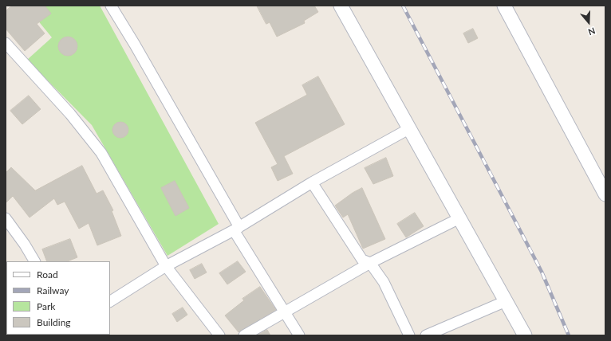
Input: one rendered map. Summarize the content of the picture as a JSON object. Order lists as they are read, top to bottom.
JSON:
{
  "legend": [
    "Road",
    "Railway",
    "Park",
    "Building"
  ],
  "north": "bottom"
}
